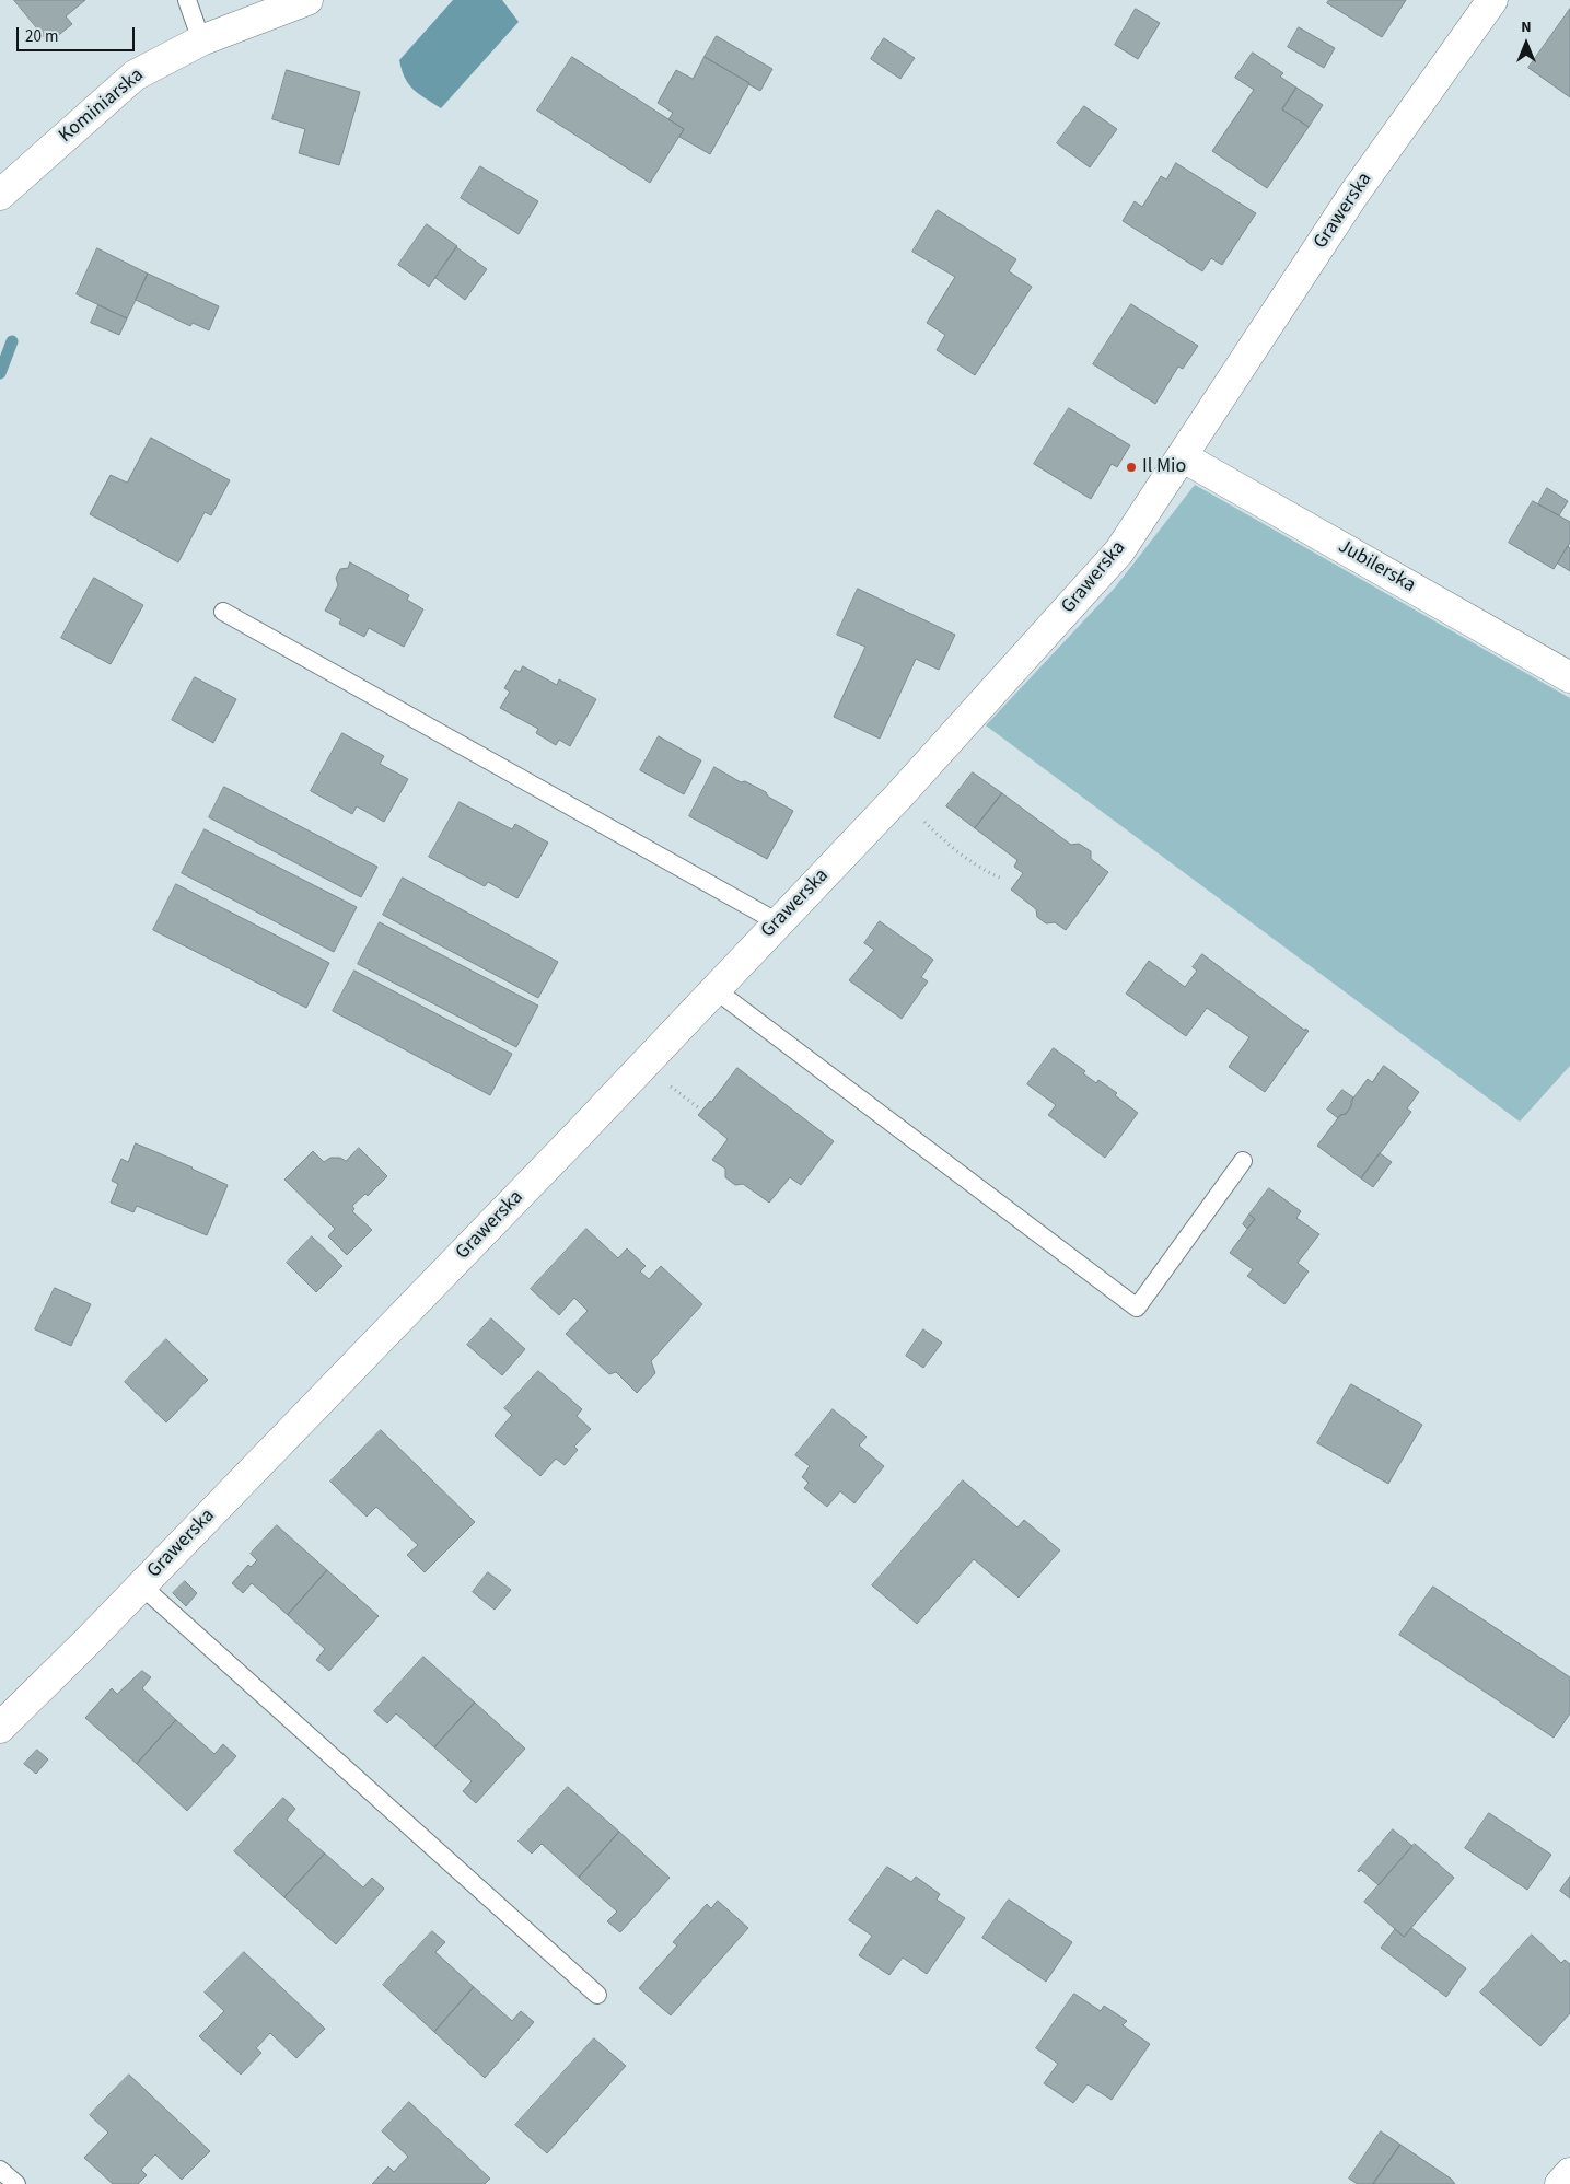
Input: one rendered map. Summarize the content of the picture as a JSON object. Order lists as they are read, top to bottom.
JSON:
{
  "streets": {
    "street": ["Kominiarska", "Grawerska", "Jubilerska"]
  },
  "crossings": [
    ["Grawerska", "Jubilerska"]
  ],
  "places": ["Il Mio"],
  "scale_bar": "20 m",
  "north": "top"
}
